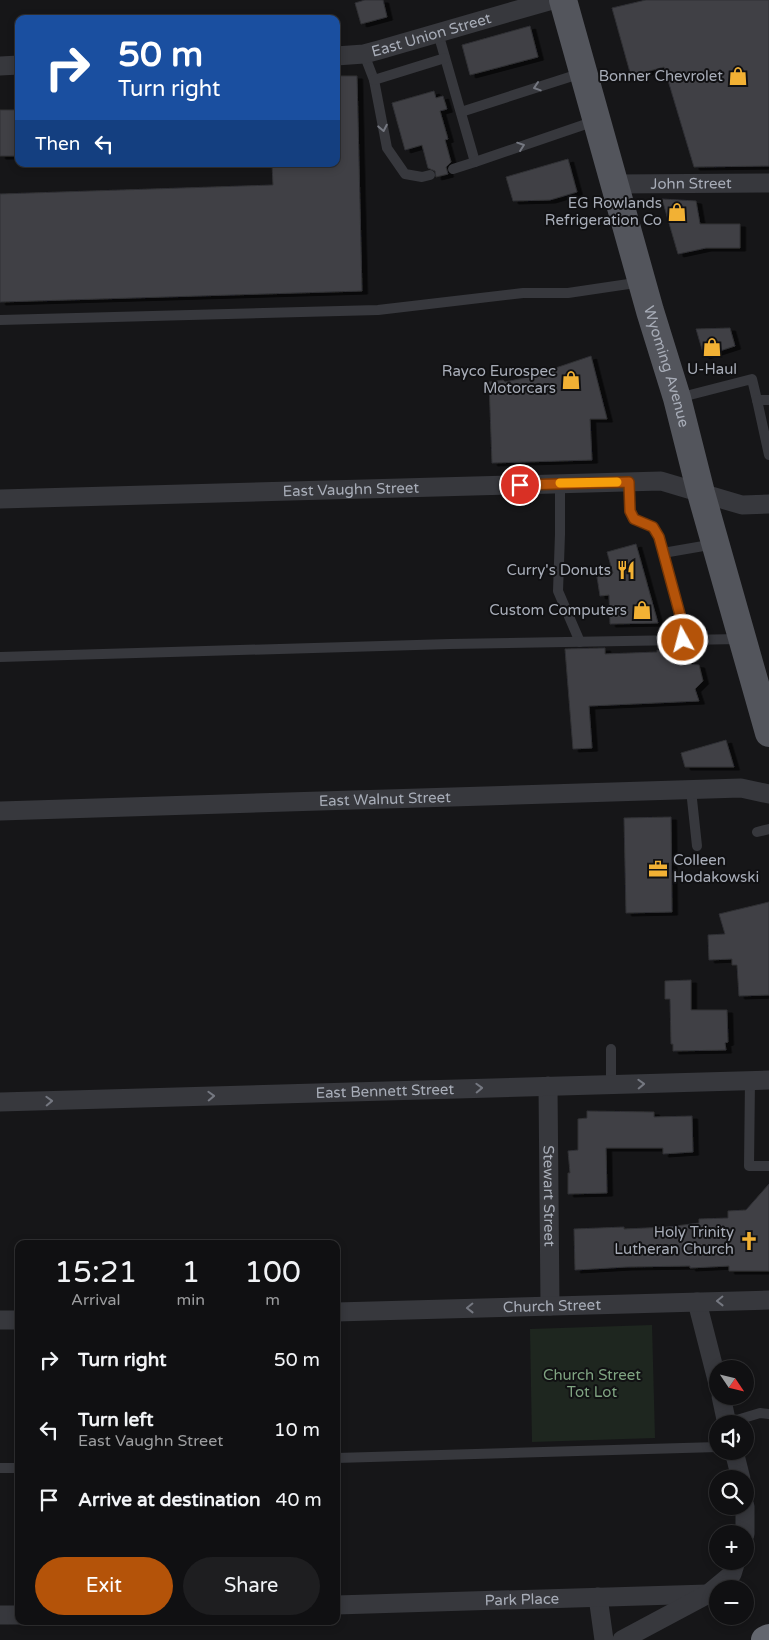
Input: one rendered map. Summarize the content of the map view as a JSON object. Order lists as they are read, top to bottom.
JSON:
{
  "streets": {
    "main road": ["Wyoming Avenue"],
    "street": [
      "East Union Street",
      "John Street",
      "East Vaughn Street",
      "East Walnut Street",
      "East Bennett Street",
      "Stewart Street",
      "Church Street",
      "Park Place"
    ]
  },
  "crossings": [
    ["John Street", "Wyoming Avenue"],
    ["Wyoming Avenue", "East Vaughn Street"],
    ["East Bennett Street", "Stewart Street"],
    ["Stewart Street", "Church Street"]
  ],
  "one_way": ["East Bennett Street", "Church Street"],
  "parks": ["Church Street Tot Lot"],
  "places": {
    "shop": [
      "Bonner Chevrolet",
      "EG Rowlands Refrigeration Co",
      "U-Haul",
      "Rayco Eurospec Motorcars",
      "Custom Computers"
    ],
    "restaurant": ["Curry's Donuts"],
    "office": ["Colleen Hodakowski"],
    "church": ["Holy Trinity Lutheran Church"]
  },
  "north": "bottom right",
  "page": {
    "turn": ["50 m", "Turn right"],
    "then": "Then",
    "eta": [
      "15:21",
      "Arrival",
      "1",
      "min",
      "100",
      "m"
    ],
    "list": [
      {
        "name": "Turn right",
        "value": "50 m"
      },
      {
        "name": "Turn left",
        "note": "East Vaughn Street",
        "value": "10 m"
      },
      {
        "name": "Arrive at destination",
        "value": "40 m"
      }
    ],
    "map_buttons": ["+", "−"],
    "buttons": ["Exit", "Share"]
  }
}
